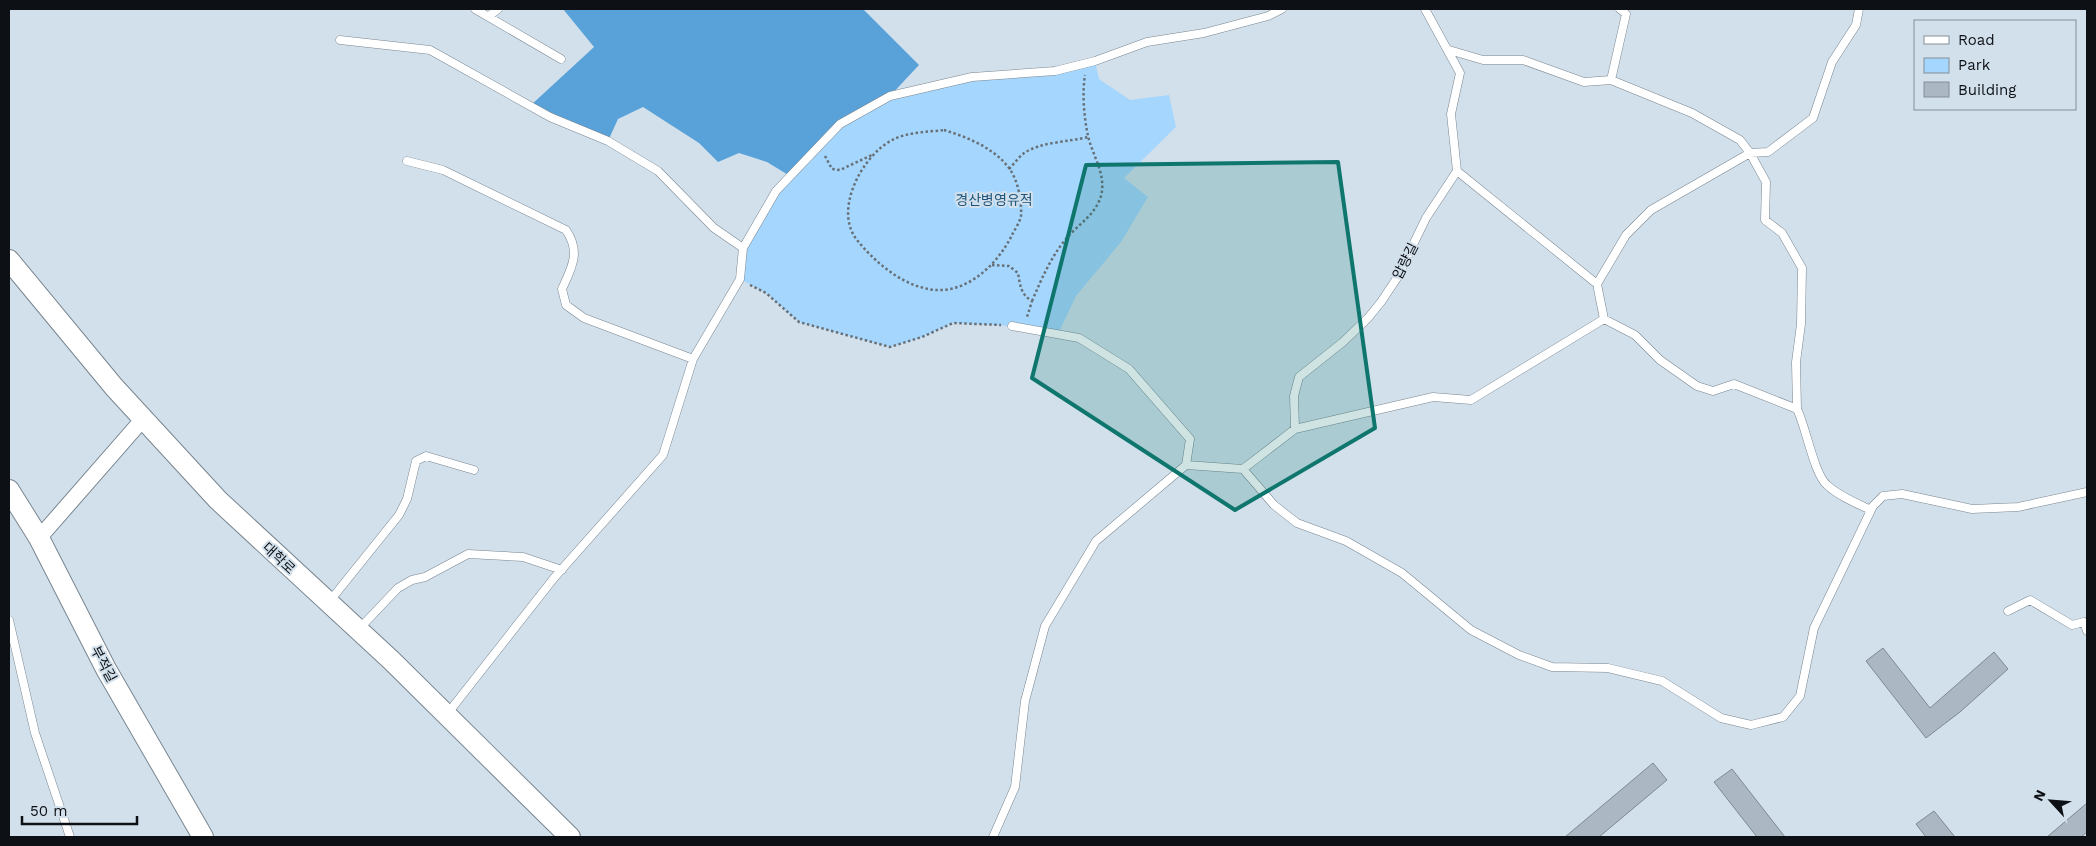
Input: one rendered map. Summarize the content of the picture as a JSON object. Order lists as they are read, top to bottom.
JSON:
{
  "streets": {
    "main road": ["대학로", "부적길"],
    "lane": ["압량길"]
  },
  "parks": ["경산병영유적"],
  "legend": ["Road", "Park", "Building"],
  "scale_bar": "50 m",
  "north": "top left"
}
